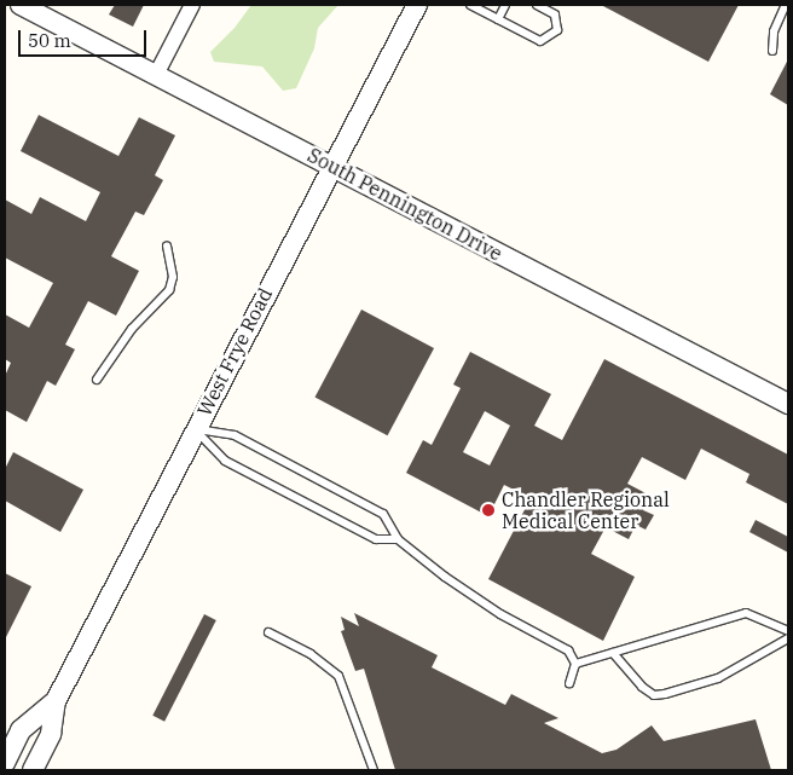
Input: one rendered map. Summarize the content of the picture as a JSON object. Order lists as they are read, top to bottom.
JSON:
{
  "streets": {
    "street": ["South Pennington Drive", "West Frye Road"]
  },
  "crossings": [
    ["South Pennington Drive", "West Frye Road"]
  ],
  "places": ["Chandler Regional Medical Center"],
  "scale_bar": "50 m"
}
